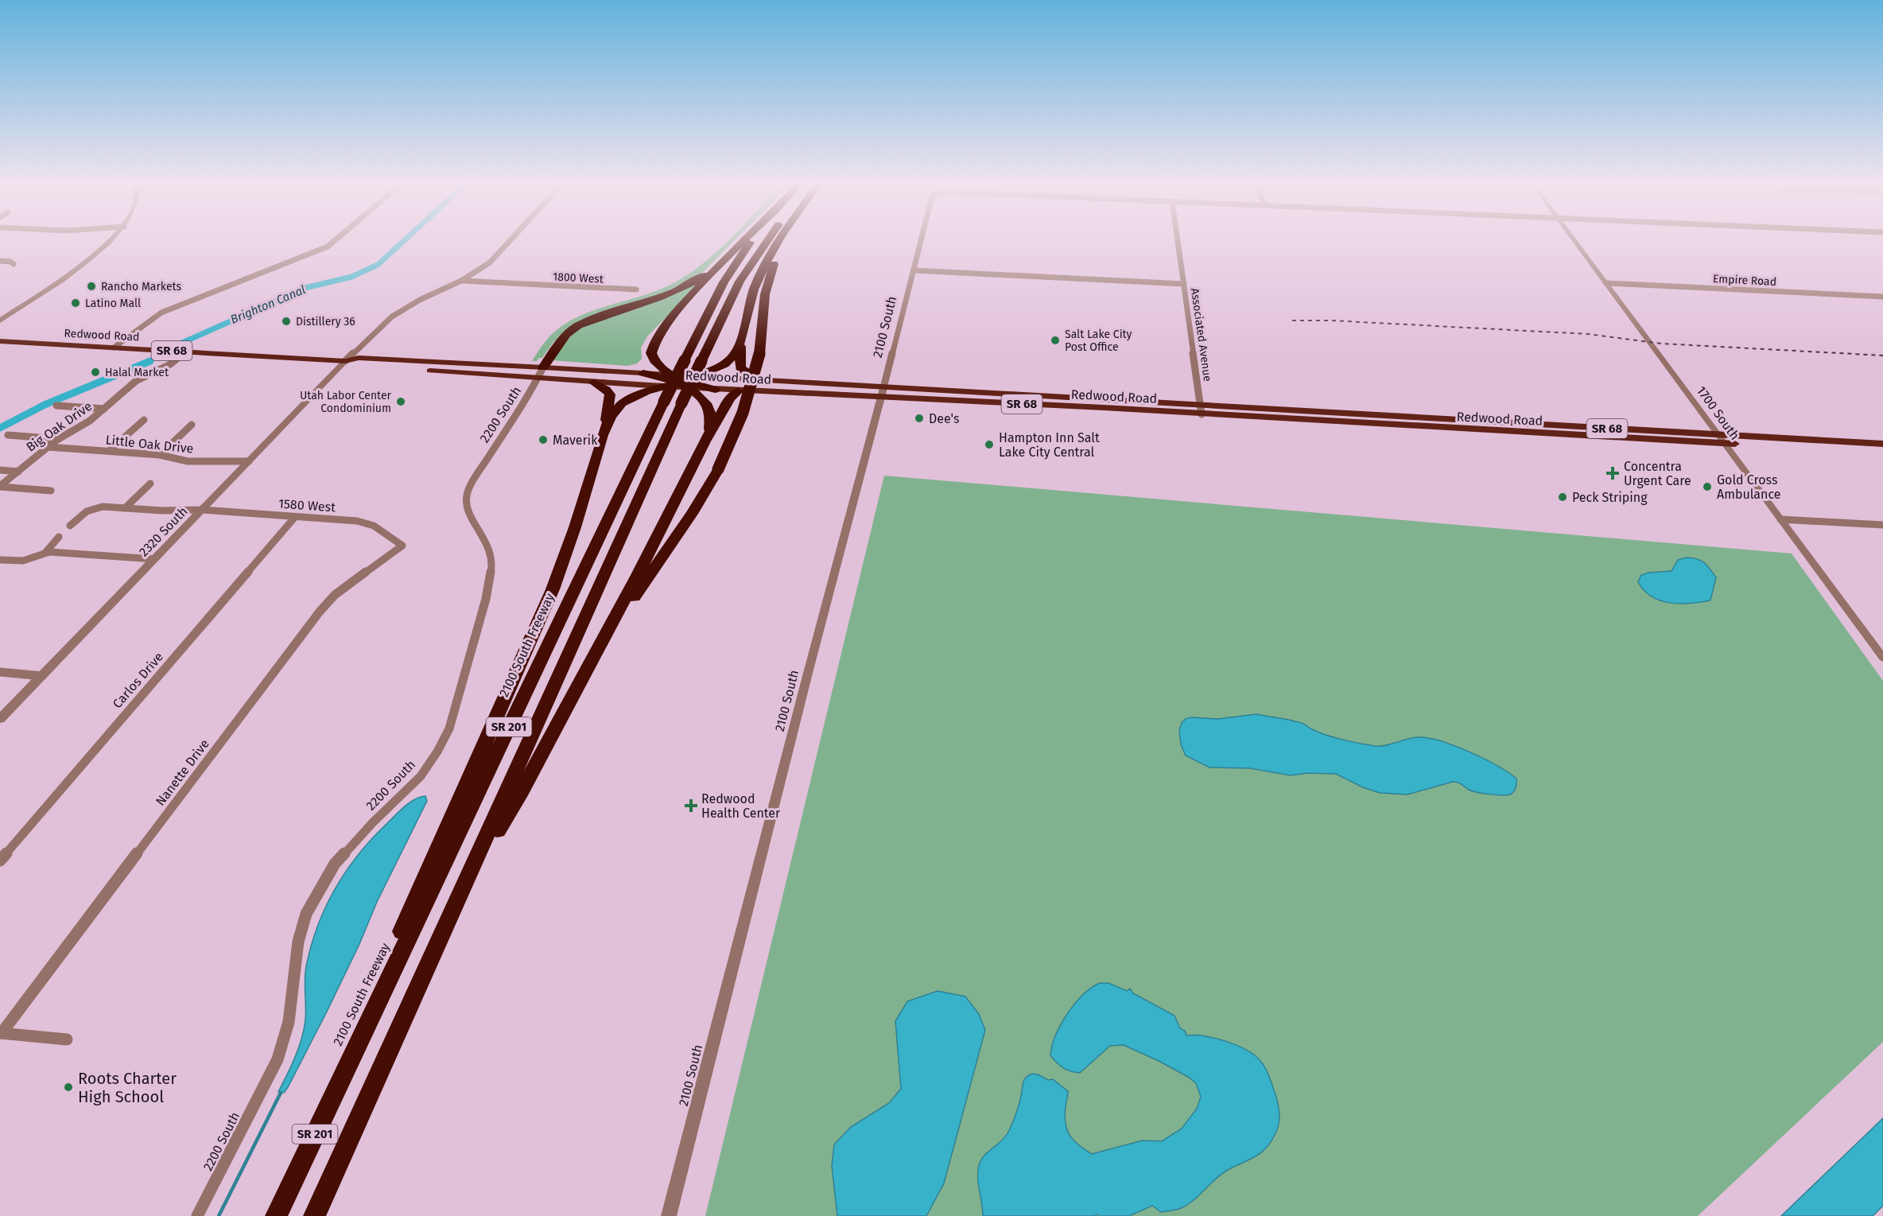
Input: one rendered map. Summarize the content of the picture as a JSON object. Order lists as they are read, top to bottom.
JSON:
{
  "streets": {
    "highway": ["2100 South Freeway", "SR 201"],
    "main road": ["Redwood Road", "SR 68"],
    "street": [
      "1800 West",
      "Empire Road",
      "2100 South",
      "Associated Avenue",
      "1700 South",
      "2200 South",
      "Big Oak Drive",
      "Little Oak Drive",
      "1580 West",
      "2320 South",
      "Carlos Drive",
      "Nanette Drive"
    ]
  },
  "crossings": [
    ["Empire Road", "1700 South"],
    ["2100 South", "Redwood Road"],
    ["Redwood Road", "Associated Avenue"],
    ["Redwood Road", "1700 South"],
    ["Redwood Road", "2200 South"],
    ["Redwood Road", "Big Oak Drive"],
    ["Redwood Road", "2320 South"],
    ["Big Oak Drive", "Little Oak Drive"],
    ["Little Oak Drive", "2320 South"],
    ["1580 West", "2320 South"],
    ["1580 West", "Carlos Drive"],
    ["1580 West", "Nanette Drive"]
  ],
  "water": ["Brighton Canal"],
  "places": {
    "other": [
      "Rancho Markets",
      "Latino Mall",
      "Distillery 36",
      "Salt Lake City Post Office",
      "Halal Market",
      "Utah Labor Center Condominium",
      "Dee's",
      "Maverik",
      "Hampton Inn Salt Lake City Central",
      "Gold Cross Ambulance",
      "Peck Striping",
      "Roots Charter High School"
    ],
    "health": ["Concentra Urgent Care", "Redwood Health Center"]
  }
}
